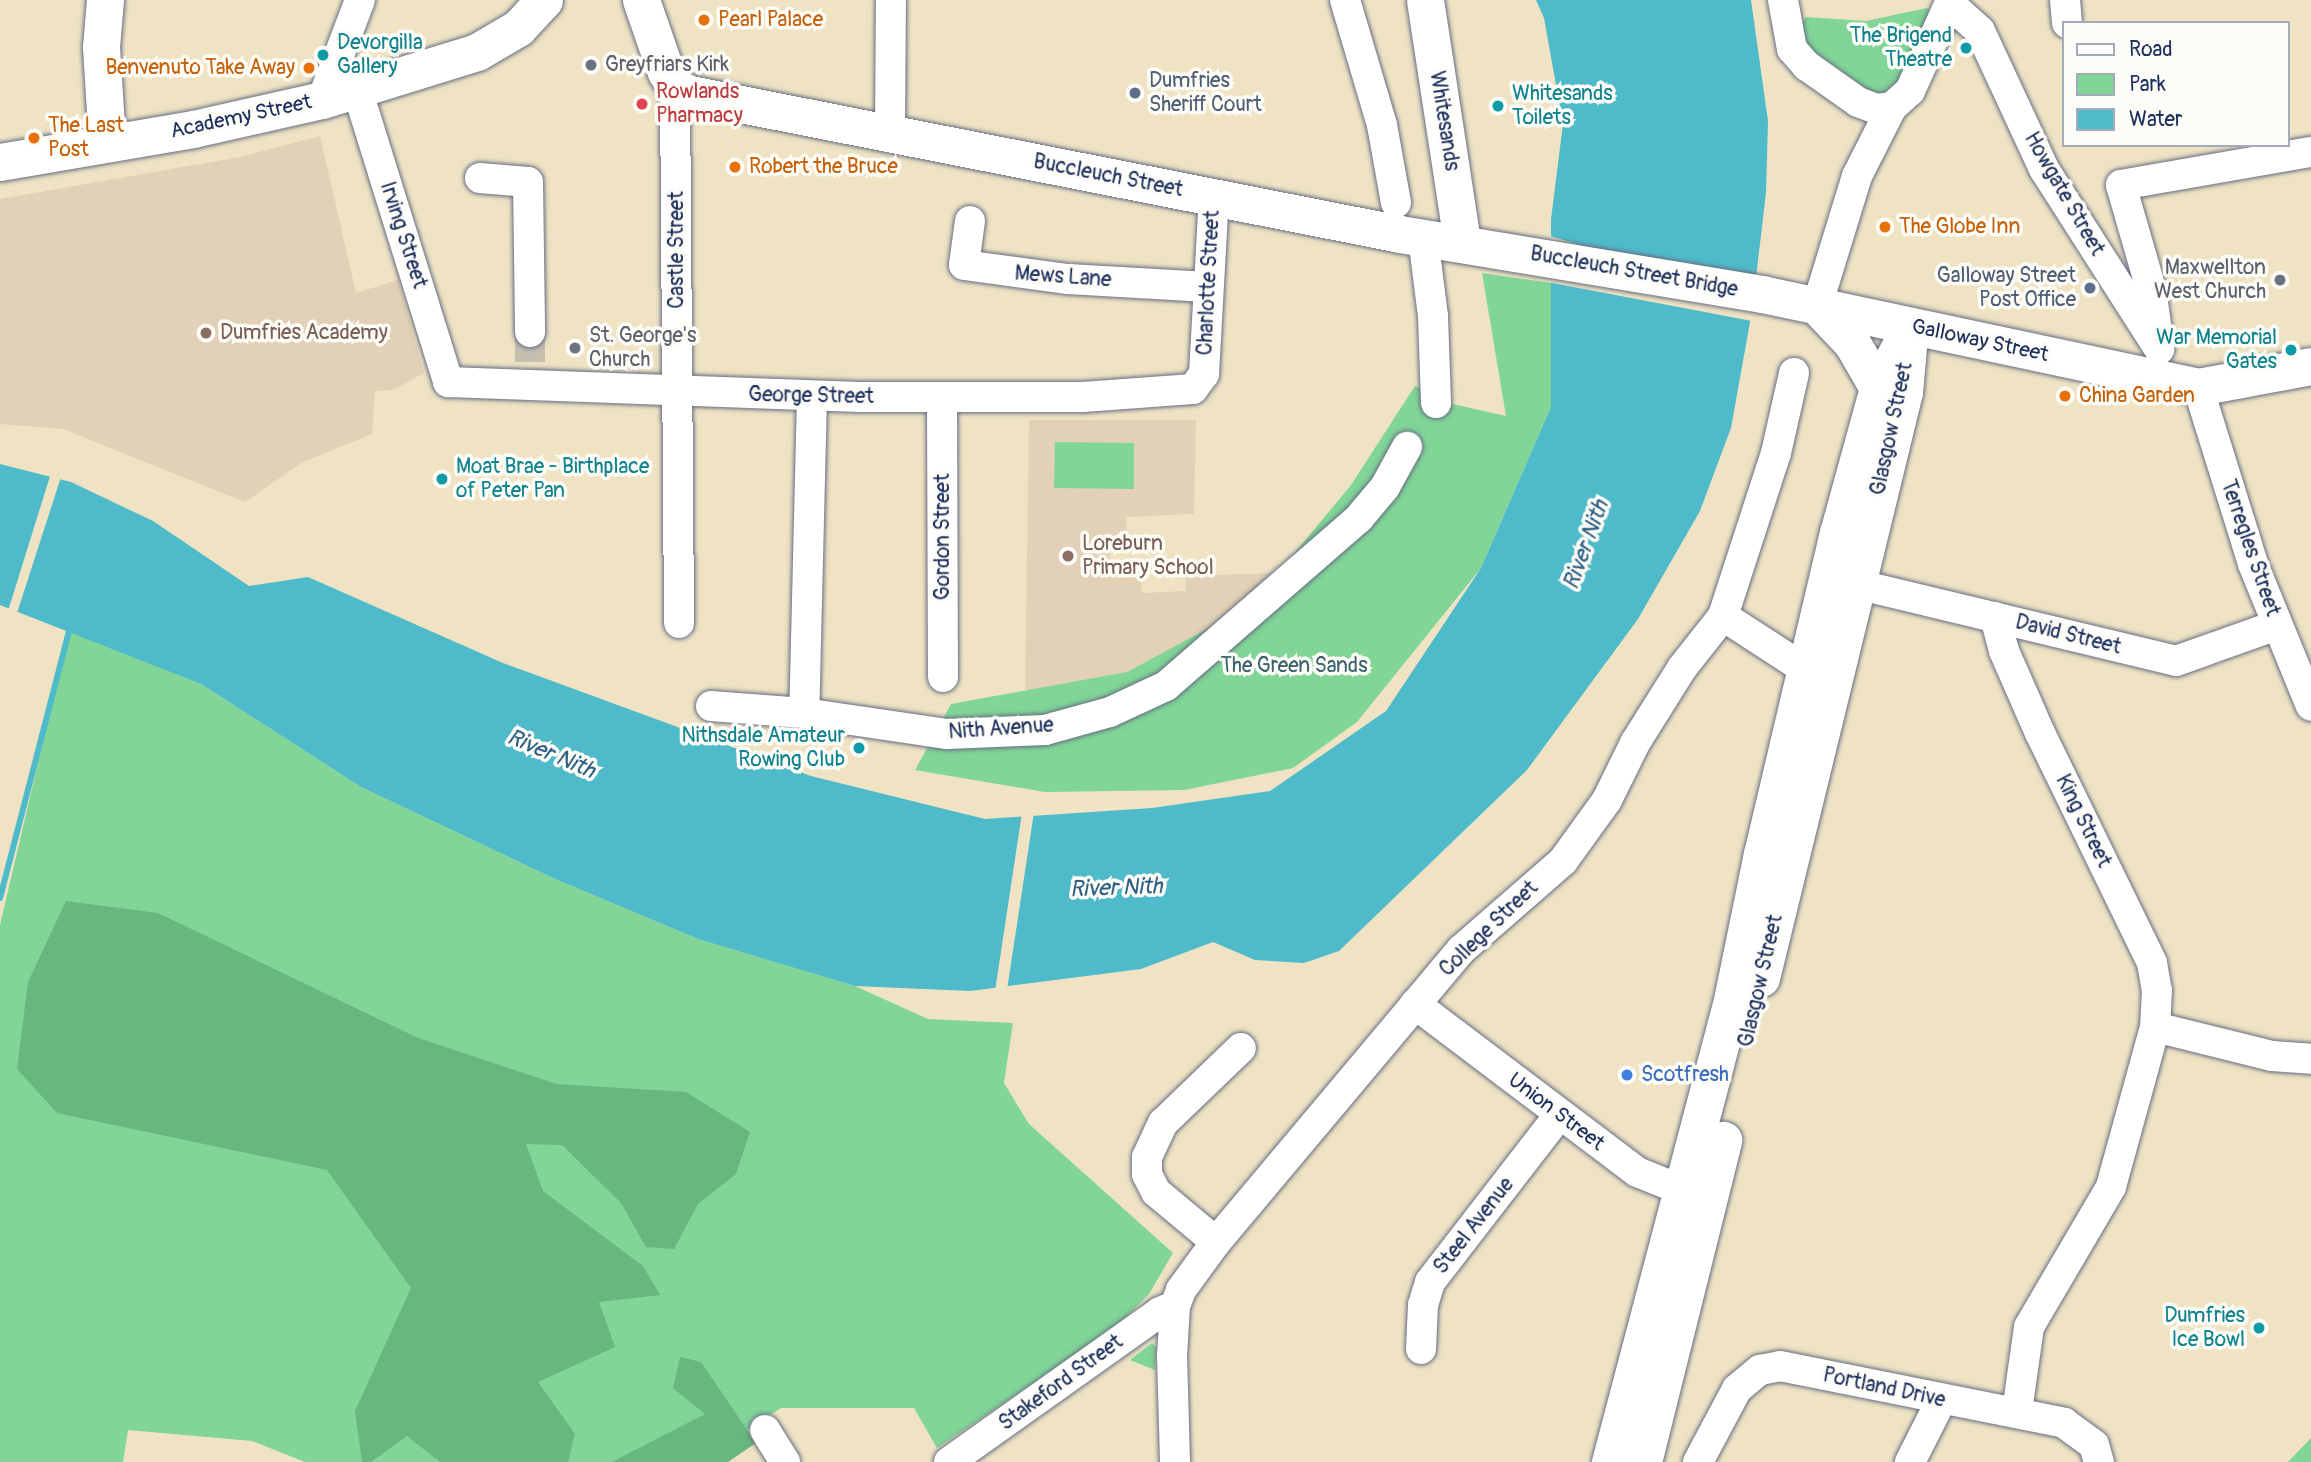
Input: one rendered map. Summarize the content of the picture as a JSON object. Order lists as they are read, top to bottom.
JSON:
{
  "streets": {
    "main road": [
      "Academy Street",
      "Whitesands",
      "Buccleuch Street",
      "Buccleuch Street Bridge",
      "Galloway Street",
      "Glasgow Street"
    ],
    "street": [
      "Howgate Street",
      "Irving Street",
      "Castle Street",
      "Mews Lane",
      "Charlotte Street",
      "George Street",
      "Gordon Street",
      "Terregles Street",
      "David Street",
      "Nith Avenue",
      "King Street",
      "College Street",
      "Union Street",
      "Steel Avenue",
      "Stakeford Street",
      "Portland Drive"
    ]
  },
  "crossings": [
    ["Academy Street", "Irving Street"],
    ["Whitesands", "Buccleuch Street"],
    ["Buccleuch Street", "Castle Street"],
    ["Buccleuch Street", "Buccleuch Street Bridge"],
    ["Buccleuch Street", "Charlotte Street"],
    ["Howgate Street", "Terregles Street"],
    ["Irving Street", "George Street"],
    ["Castle Street", "George Street"],
    ["Buccleuch Street Bridge", "Galloway Street"],
    ["Mews Lane", "Charlotte Street"],
    ["Charlotte Street", "George Street"],
    ["Galloway Street", "Glasgow Street"],
    ["Galloway Street", "Terregles Street"],
    ["George Street", "Gordon Street"],
    ["Glasgow Street", "David Street"],
    ["Glasgow Street", "Union Street"],
    ["Terregles Street", "David Street"],
    ["David Street", "King Street"],
    ["King Street", "Portland Drive"],
    ["College Street", "Union Street"],
    ["College Street", "Stakeford Street"],
    ["Union Street", "Steel Avenue"]
  ],
  "water": ["River Nith"],
  "parks": ["The Green Sands"],
  "places": [
    "Pearl Palace",
    "The Brigend Theatre",
    "Devorgilla Gallery",
    "Greyfriars Kirk",
    "Benvenuto Take Away",
    "Dumfries Sheriff Court",
    "Rowlands Pharmacy",
    "Whitesands Toilets",
    "The Last Post",
    "Robert the Bruce",
    "The Globe Inn",
    "Maxwellton West Church",
    "Galloway Street Post Office",
    "Dumfries Academy",
    "St. George's Church",
    "War Memorial Gates",
    "China Garden",
    "Moat Brae - Birthplace of Peter Pan",
    "Loreburn Primary School",
    "Nithsdale Amateur Rowing Club",
    "Scotfresh",
    "Dumfries Ice Bowl"
  ],
  "legend": ["Road", "Park", "Water"]
}
